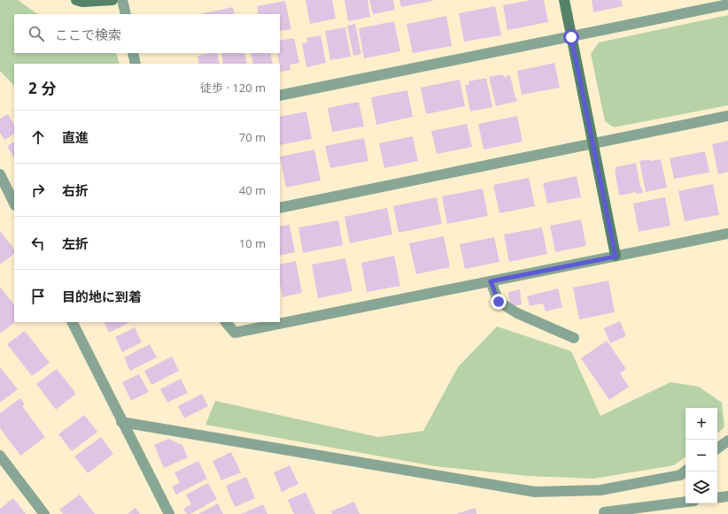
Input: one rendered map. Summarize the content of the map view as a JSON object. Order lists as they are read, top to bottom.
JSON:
{
  "page": {
    "search": "ここで検索",
    "heading": ["2 分", "徒歩 · 120 m"],
    "list": [
      ["直進", "70 m"],
      ["右折", "40 m"],
      ["左折", "10 m"],
      "目的地に到着"
    ],
    "map_buttons": ["+", "−"]
  }
}
